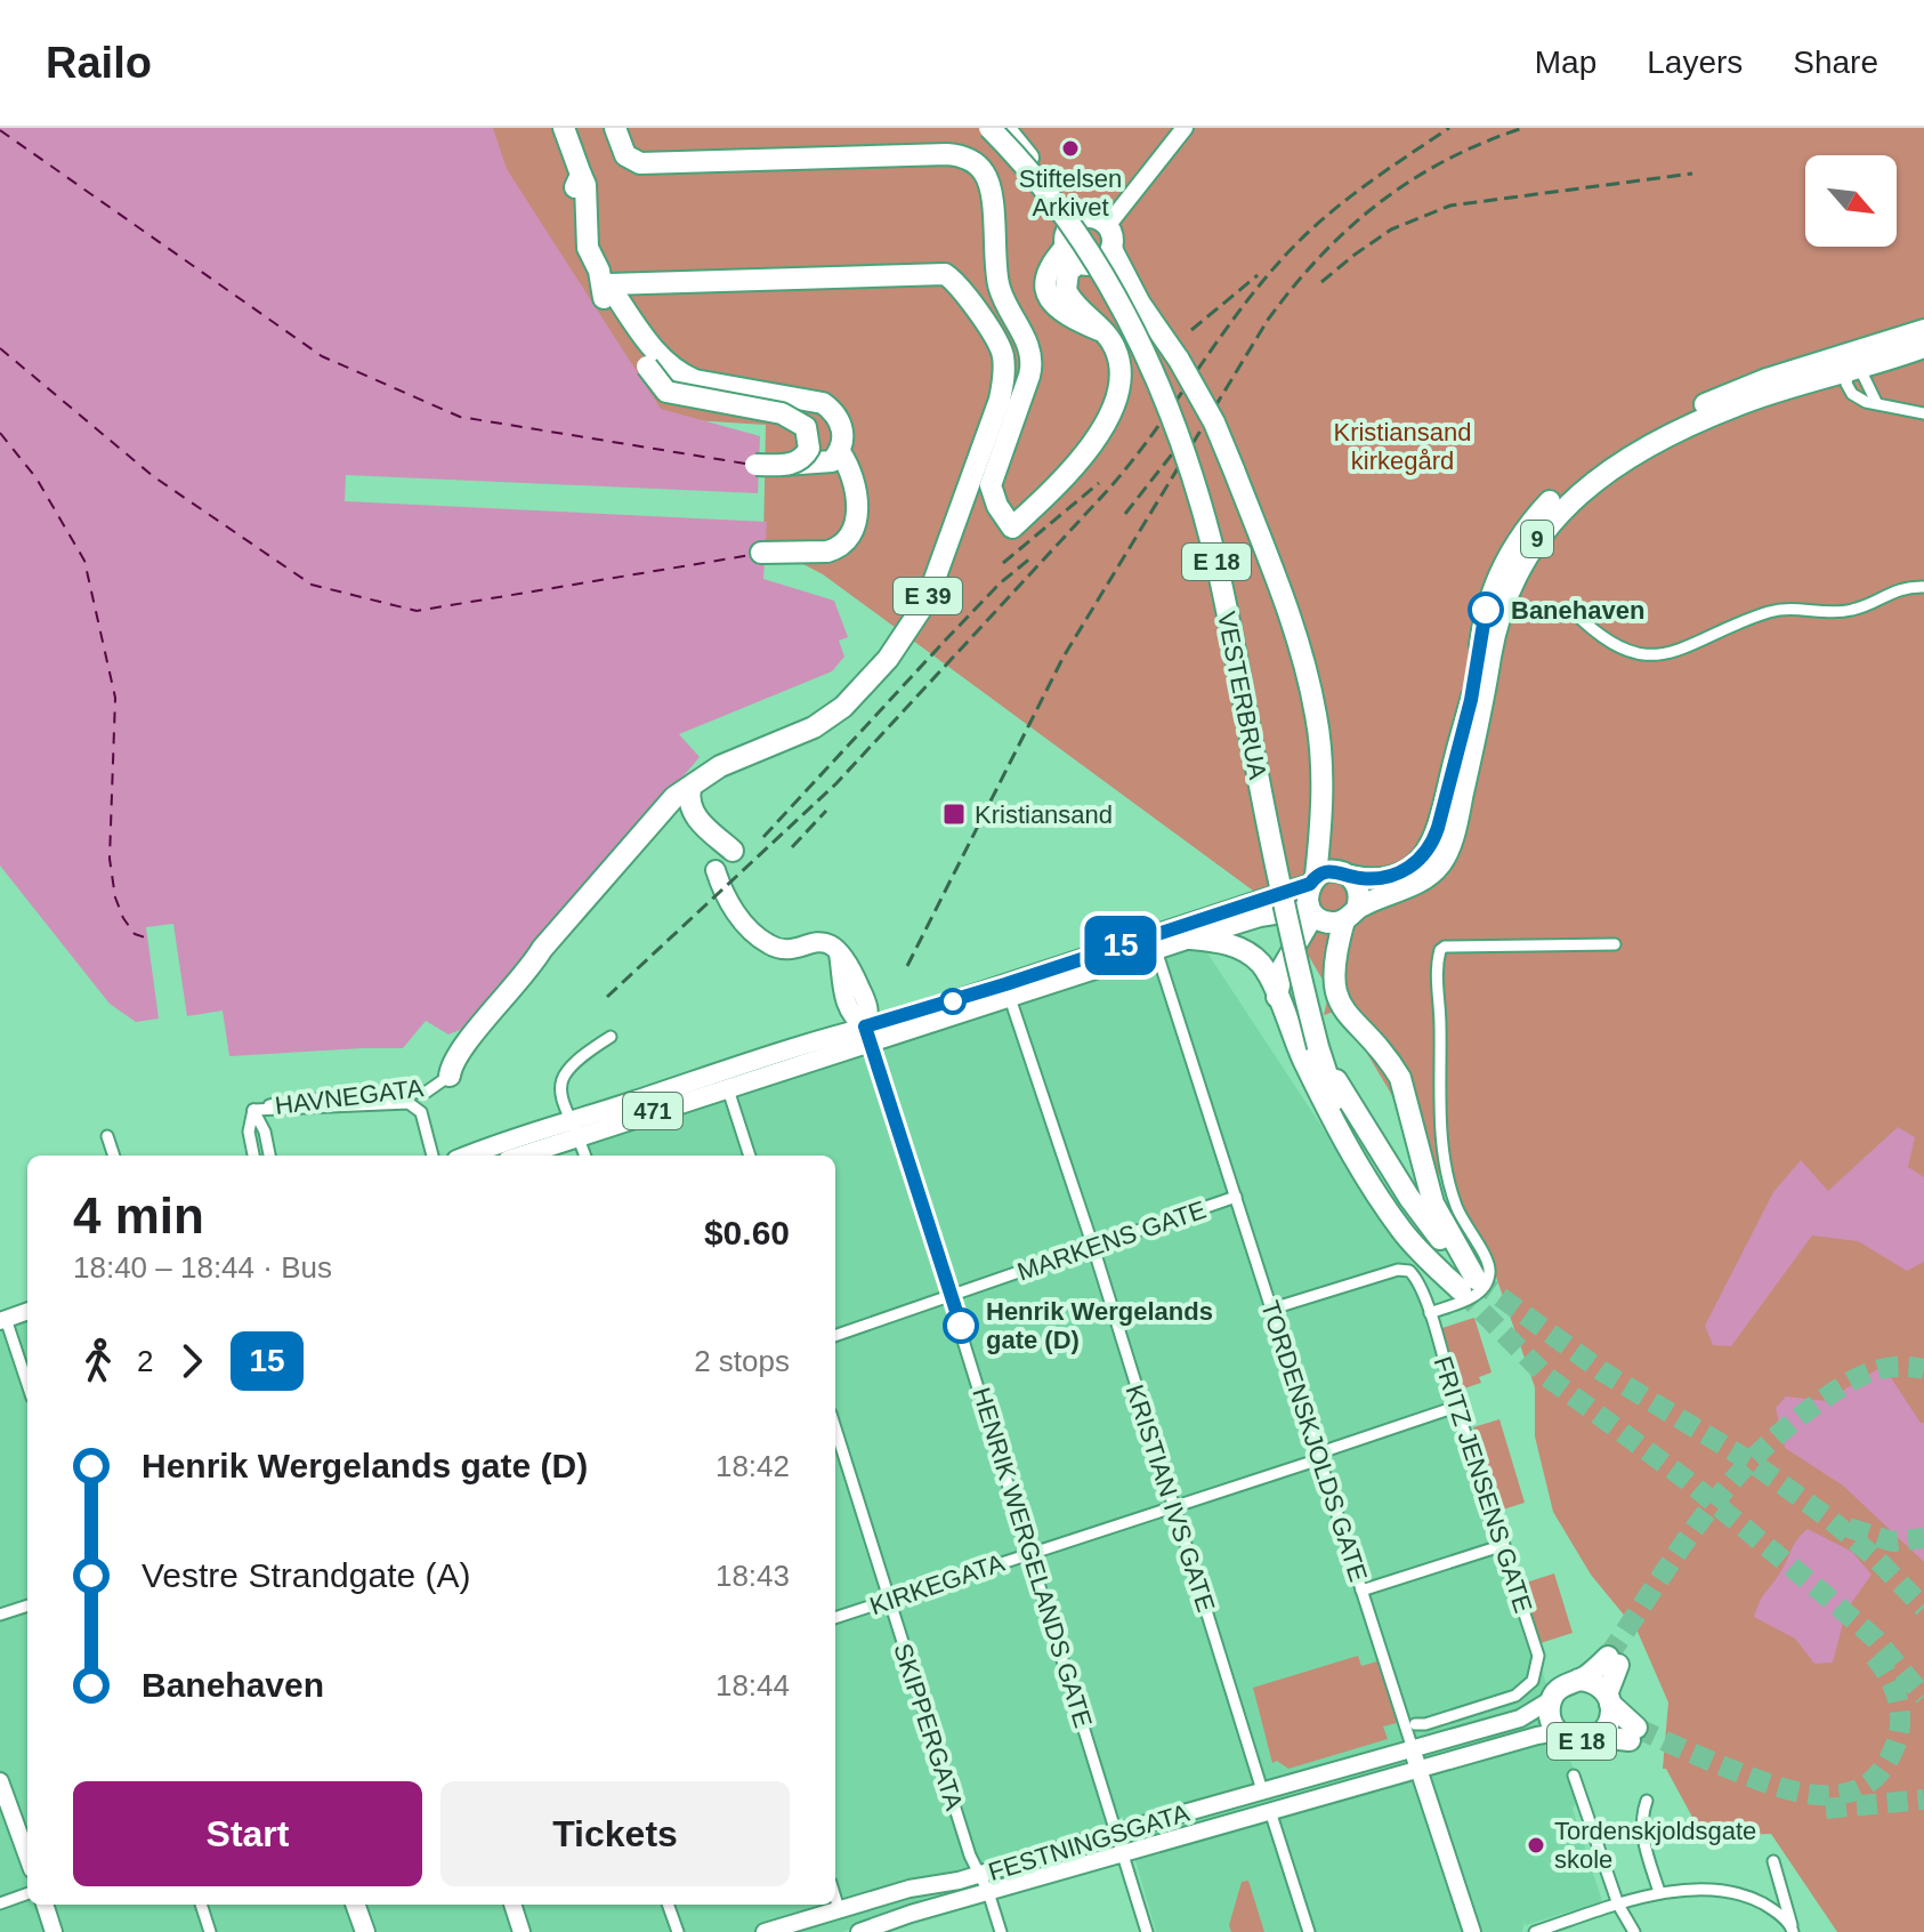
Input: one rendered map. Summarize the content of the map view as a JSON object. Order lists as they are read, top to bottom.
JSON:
{
  "streets": {
    "highway": [
      "9",
      "E 18",
      "E 39",
      "VESTERBRUA"
    ],
    "main road": ["471", "TORDENSKJOLDS GATE", "FESTNINGSGATA"],
    "street": [
      "HAVNEGATA",
      "MARKENS GATE",
      "FRITZ JENSENS GATE",
      "KRISTIAN IVS GATE",
      "HENRIK WERGELANDS GATE",
      "KIRKEGATA",
      "SKIPPERGATA"
    ]
  },
  "crossings": [
    ["9", "E 18"],
    ["9", "471"],
    ["E 18", "VESTERBRUA"],
    ["E 18", "471"],
    ["E 18", "FESTNINGSGATA"],
    ["E 39", "HAVNEGATA"],
    ["471", "TORDENSKJOLDS GATE"],
    ["471", "KRISTIAN IVS GATE"],
    ["471", "HENRIK WERGELANDS GATE"],
    ["MARKENS GATE", "TORDENSKJOLDS GATE"],
    ["MARKENS GATE", "KRISTIAN IVS GATE"],
    ["MARKENS GATE", "HENRIK WERGELANDS GATE"],
    ["TORDENSKJOLDS GATE", "FRITZ JENSENS GATE"],
    ["TORDENSKJOLDS GATE", "KIRKEGATA"],
    ["TORDENSKJOLDS GATE", "FESTNINGSGATA"],
    ["FRITZ JENSENS GATE", "KIRKEGATA"],
    ["KRISTIAN IVS GATE", "KIRKEGATA"],
    ["KRISTIAN IVS GATE", "FESTNINGSGATA"],
    ["HENRIK WERGELANDS GATE", "KIRKEGATA"],
    ["HENRIK WERGELANDS GATE", "FESTNINGSGATA"],
    ["KIRKEGATA", "SKIPPERGATA"],
    ["SKIPPERGATA", "FESTNINGSGATA"]
  ],
  "parks": ["Kristiansand kirkegård"],
  "places": {
    "other": [
      "Stiftelsen Arkivet",
      "Banehaven",
      "Henrik Wergelands gate (D)",
      "Tordenskjoldsgate skole"
    ],
    "transit": ["Kristiansand"]
  },
  "lines": ["bus line 15"],
  "north": "bottom right",
  "page": {
    "header": "Railo",
    "nav": ["Map", "Layers", "Share"],
    "on_map": "15",
    "heading": ["4 min", "18:40 – 18:44 · Bus", "$0.60"],
    "legs": ["2", "15", "2 stops"],
    "list": [
      {
        "name": "Henrik Wergelands gate (D)",
        "value": "18:42"
      },
      {
        "name": "Vestre Strandgate (A)",
        "value": "18:43"
      },
      {
        "name": "Banehaven",
        "value": "18:44"
      }
    ],
    "buttons": ["Start", "Tickets"]
  }
}
